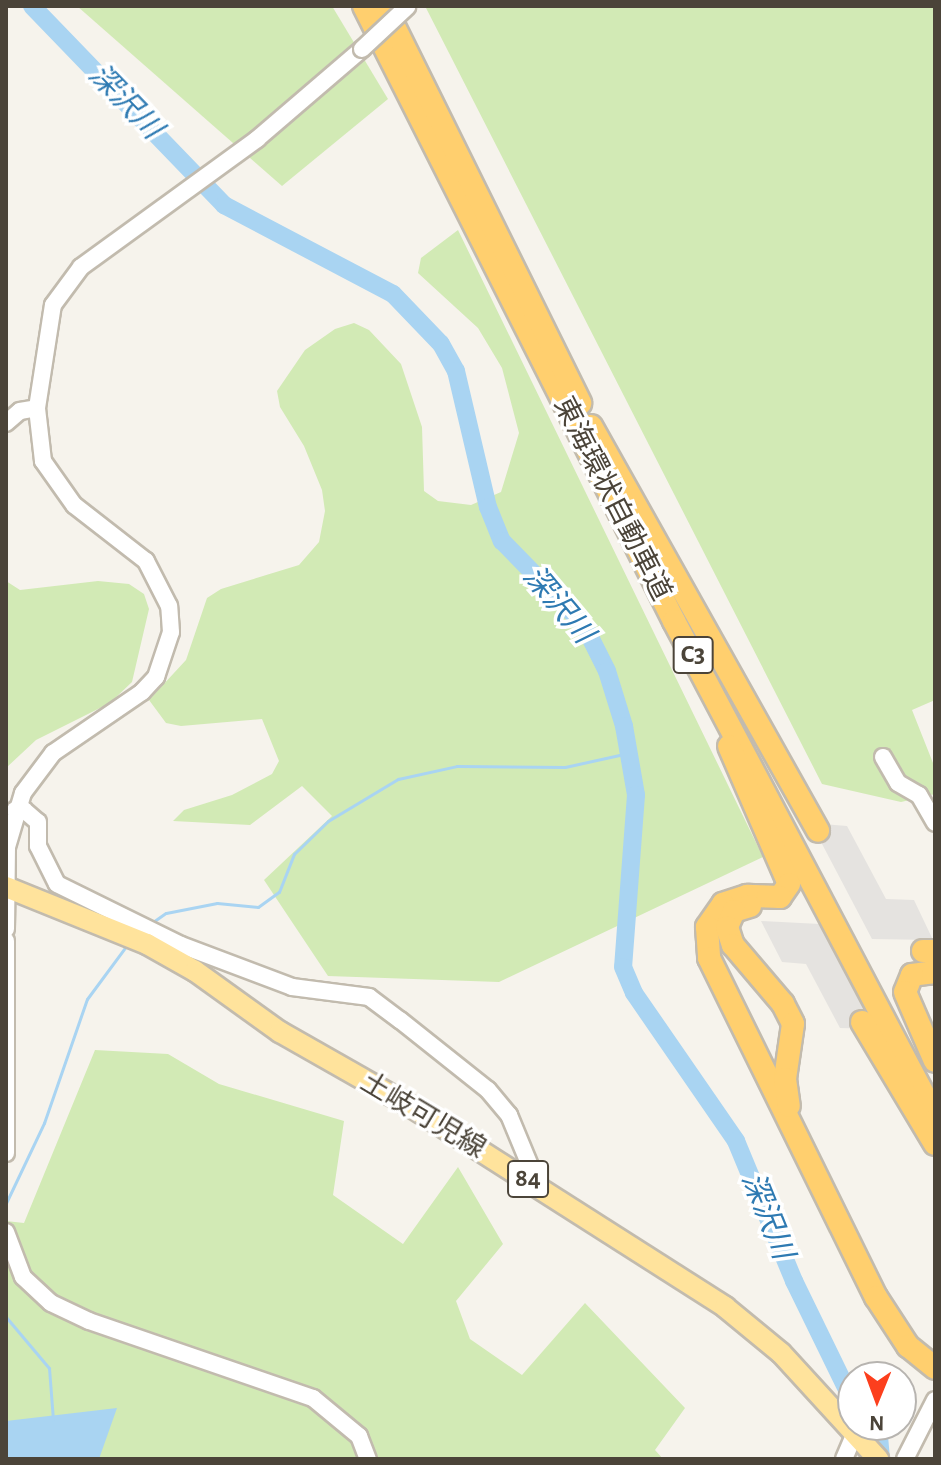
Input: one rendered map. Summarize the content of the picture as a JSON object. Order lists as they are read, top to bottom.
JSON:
{
  "streets": {
    "highway": ["東海環状自動車道", "C3"],
    "main road": ["土岐可児線", "84"]
  },
  "water": ["深沢川"],
  "north": "bottom"
}
